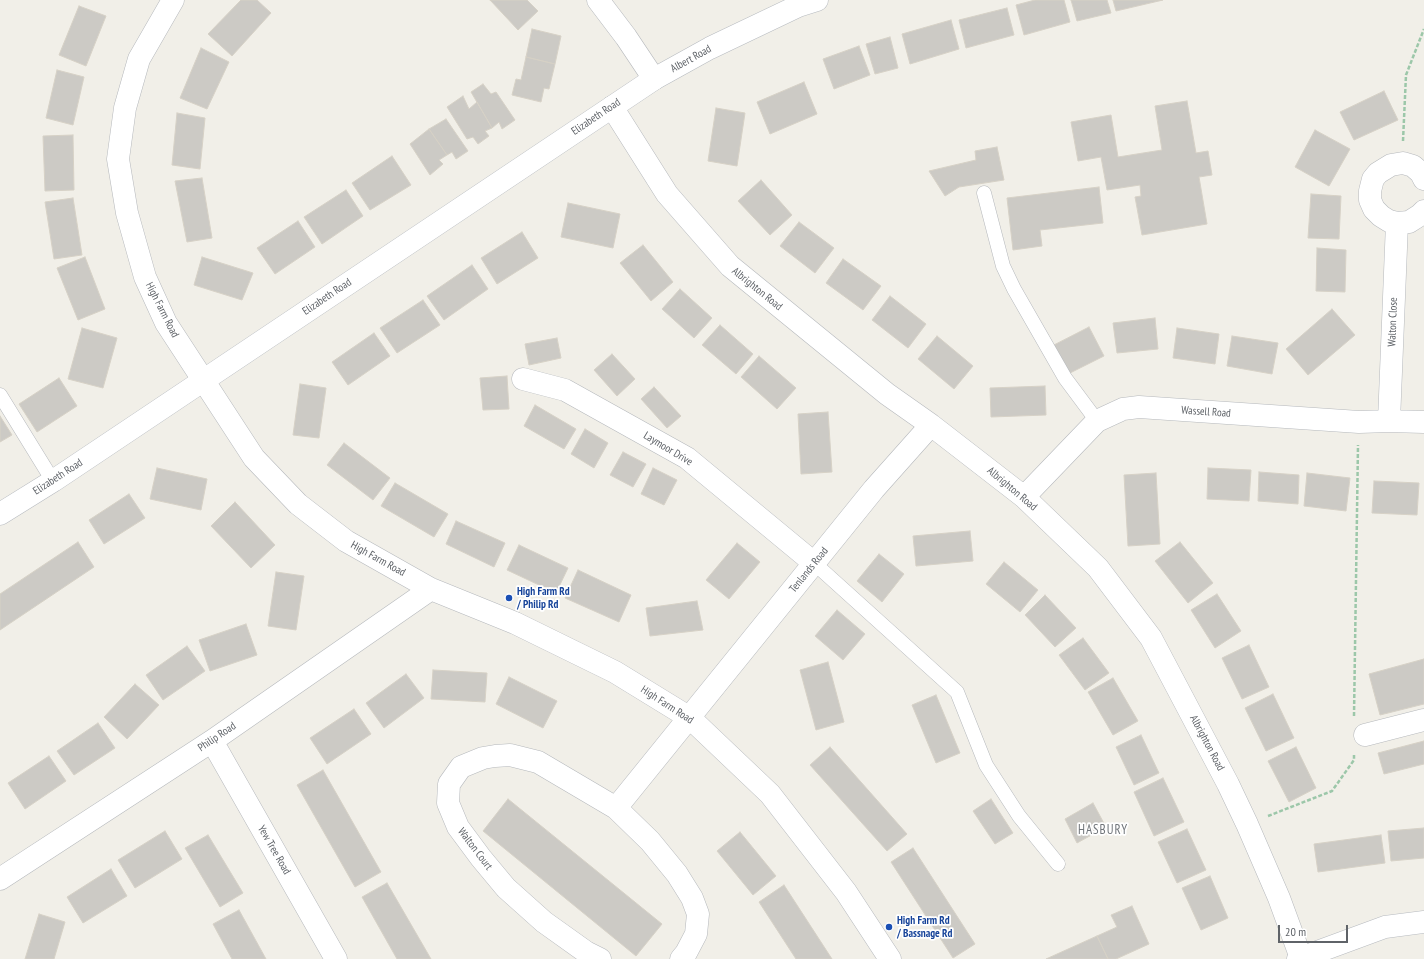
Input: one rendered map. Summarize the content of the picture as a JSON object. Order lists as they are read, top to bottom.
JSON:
{
  "streets": {
    "street": [
      "Albert Road",
      "Elizabeth Road",
      "Albrighton Road",
      "High Farm Road",
      "Walton Close",
      "Wassell Road",
      "Laymoor Drive",
      "Tenlands Road",
      "Philip Road",
      "Walton Court",
      "Yew Tree Road"
    ]
  },
  "crossings": [
    ["Albert Road", "Elizabeth Road"],
    ["Elizabeth Road", "Albrighton Road"],
    ["Elizabeth Road", "High Farm Road"],
    ["Albrighton Road", "Wassell Road"],
    ["Albrighton Road", "Tenlands Road"],
    ["High Farm Road", "Tenlands Road"],
    ["High Farm Road", "Philip Road"],
    ["Walton Close", "Wassell Road"],
    ["Laymoor Drive", "Tenlands Road"],
    ["Philip Road", "Yew Tree Road"]
  ],
  "districts": ["HASBURY"],
  "places": ["High Farm Rd / Philip Rd", "High Farm Rd / Bassnage Rd"],
  "scale_bar": "20 m"
}
